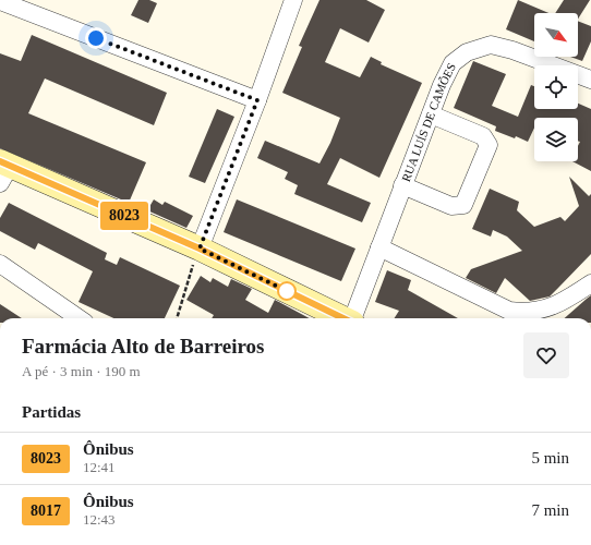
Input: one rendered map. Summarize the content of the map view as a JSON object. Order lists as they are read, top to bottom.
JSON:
{
  "streets": {
    "street": ["RUA LUÍS DE CAMÕES"]
  },
  "lines": ["bus line 8023"],
  "north": "bottom right",
  "page": {
    "on_map": "8023",
    "heading": [
      ["Farmácia Alto de Barreiros", "A pé · 3 min · 190 m"],
      "Partidas"
    ],
    "list": [
      {
        "mark": "8023",
        "name": "Ônibus",
        "note": "12:41",
        "value": "5 min"
      },
      {
        "mark": "8017",
        "name": "Ônibus",
        "note": "12:43",
        "value": "7 min"
      }
    ]
  }
}
